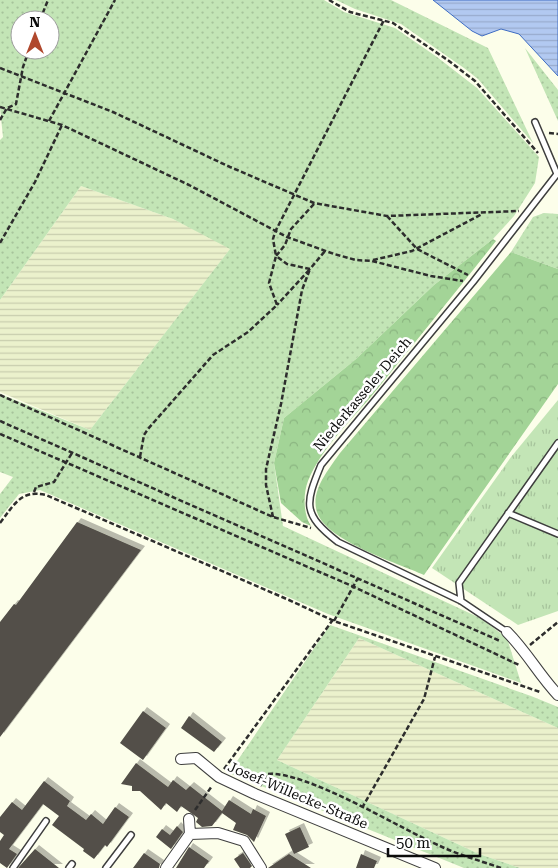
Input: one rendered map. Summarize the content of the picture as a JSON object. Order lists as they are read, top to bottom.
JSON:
{
  "streets": {
    "street": ["Niederkasseler Deich", "Josef-Willecke-Straße"]
  },
  "scale_bar": "50 m",
  "north": "top"
}
